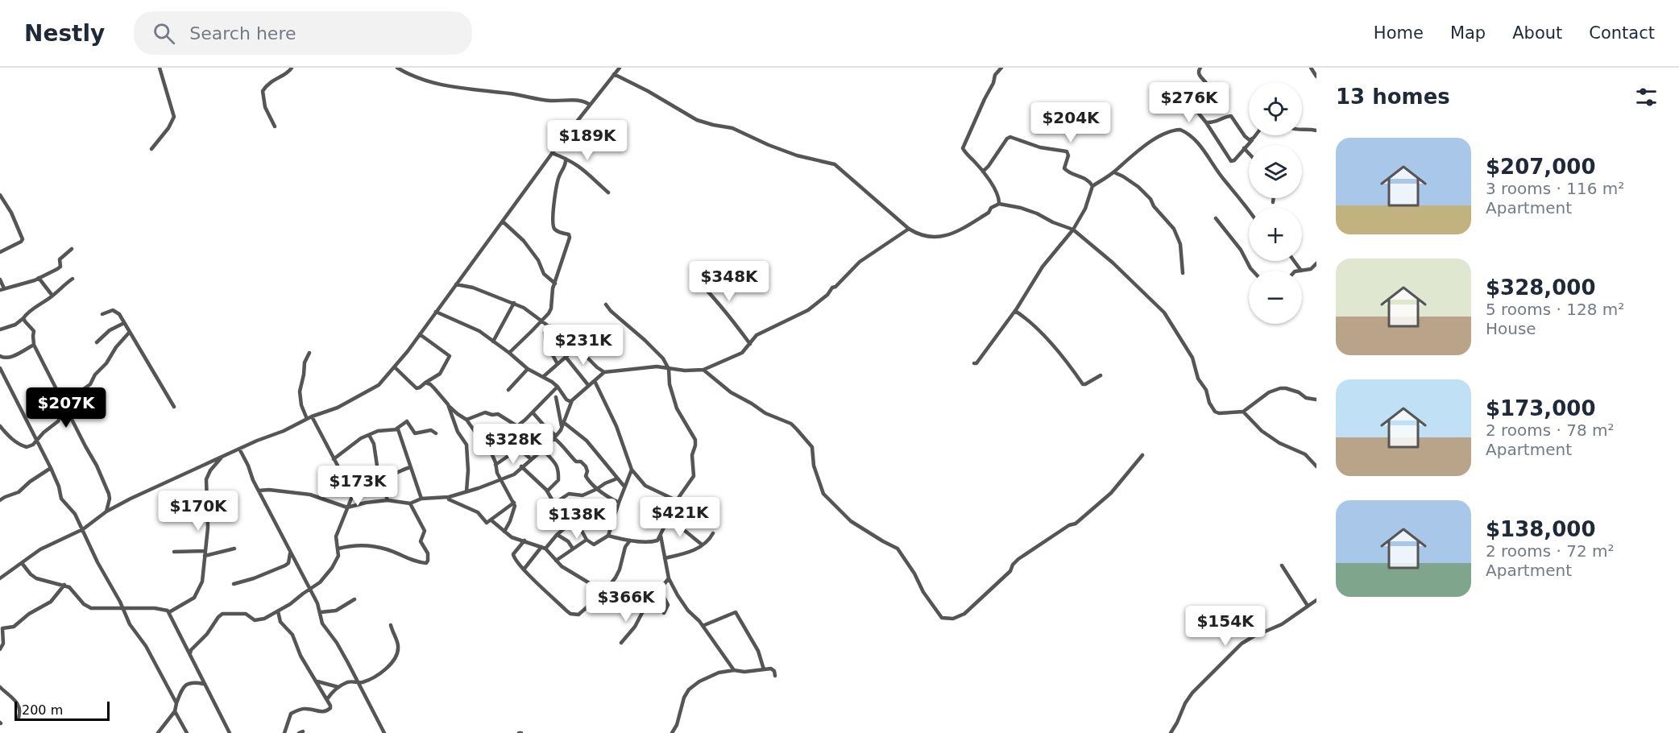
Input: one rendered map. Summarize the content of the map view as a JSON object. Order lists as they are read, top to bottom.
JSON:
{
  "scale_bar": "200 m",
  "page": {
    "header": "Nestly",
    "search": "Search here",
    "nav": [
      "Home",
      "Map",
      "About",
      "Contact"
    ],
    "heading": "13 homes",
    "map_buttons": ["+", "−"],
    "price": [
      "$276K",
      "$204K",
      "$189K",
      "$348K",
      "$231K",
      "$207K",
      "$328K",
      "$173K",
      "$170K",
      "$421K",
      "$138K",
      "$366K",
      "$154K"
    ],
    "list": [
      {
        "name": "$207,000",
        "note": "3 rooms · 116 m² · Apartment"
      },
      {
        "name": "$328,000",
        "note": "5 rooms · 128 m² · House"
      },
      {
        "name": "$173,000",
        "note": "2 rooms · 78 m² · Apartment"
      },
      {
        "name": "$138,000",
        "note": "2 rooms · 72 m² · Apartment"
      }
    ],
    "scale": "200 m"
  }
}
